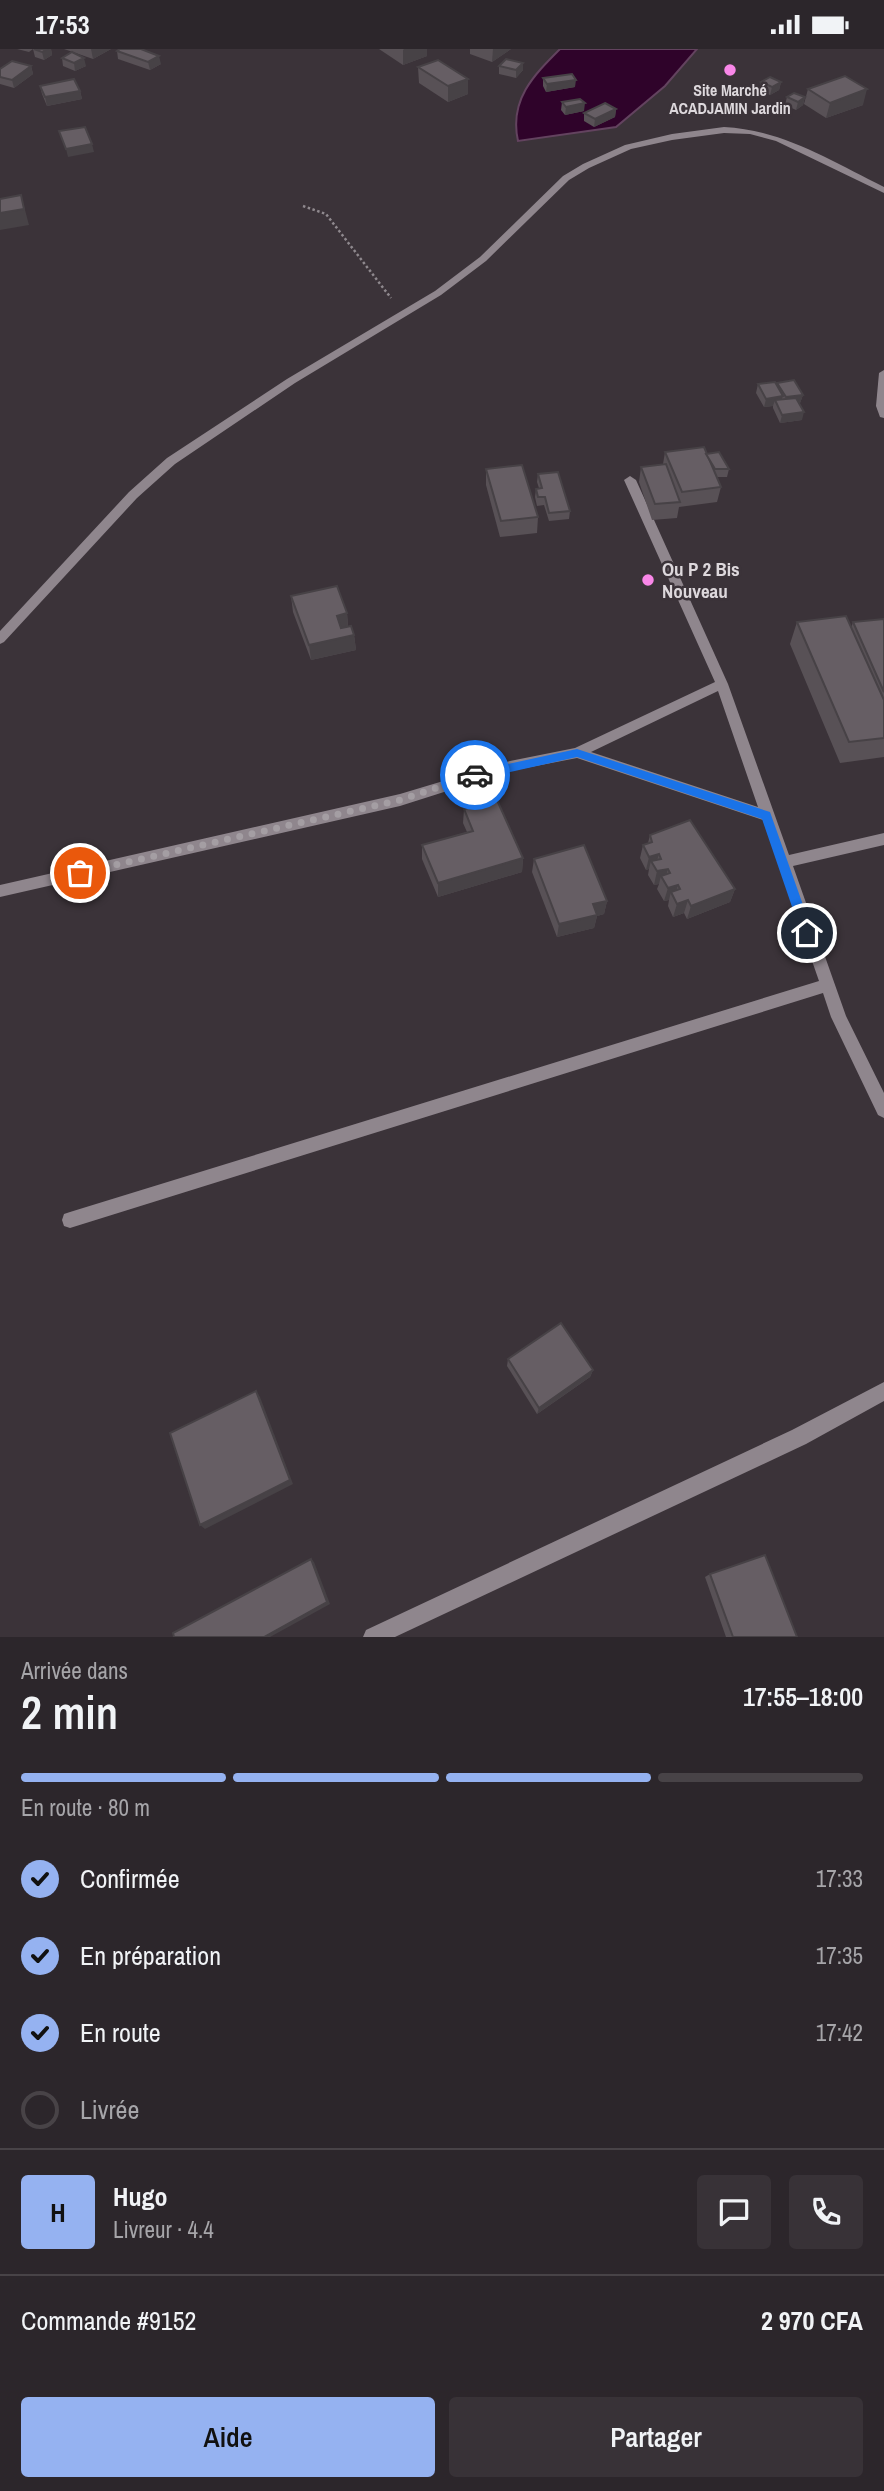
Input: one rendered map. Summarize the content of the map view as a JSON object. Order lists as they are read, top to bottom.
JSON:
{
  "places": ["Site Marché ACADJAMIN Jardin", "Ou P 2 Bis Nouveau"],
  "page": {
    "status": "17:53",
    "heading": ["2 min", "Arrivée dans", "17:55–18:00"],
    "panel": [
      "Hugo",
      "Livreur · 4.4",
      "Commande #9152",
      "2 970 CFA"
    ],
    "bar": "En route · 80 m",
    "list": [
      ["Confirmée", "17:33"],
      ["En préparation", "17:35"],
      ["En route", "17:42"],
      "Livrée"
    ],
    "round": "H",
    "buttons": ["Aide", "Partager"]
  }
}
